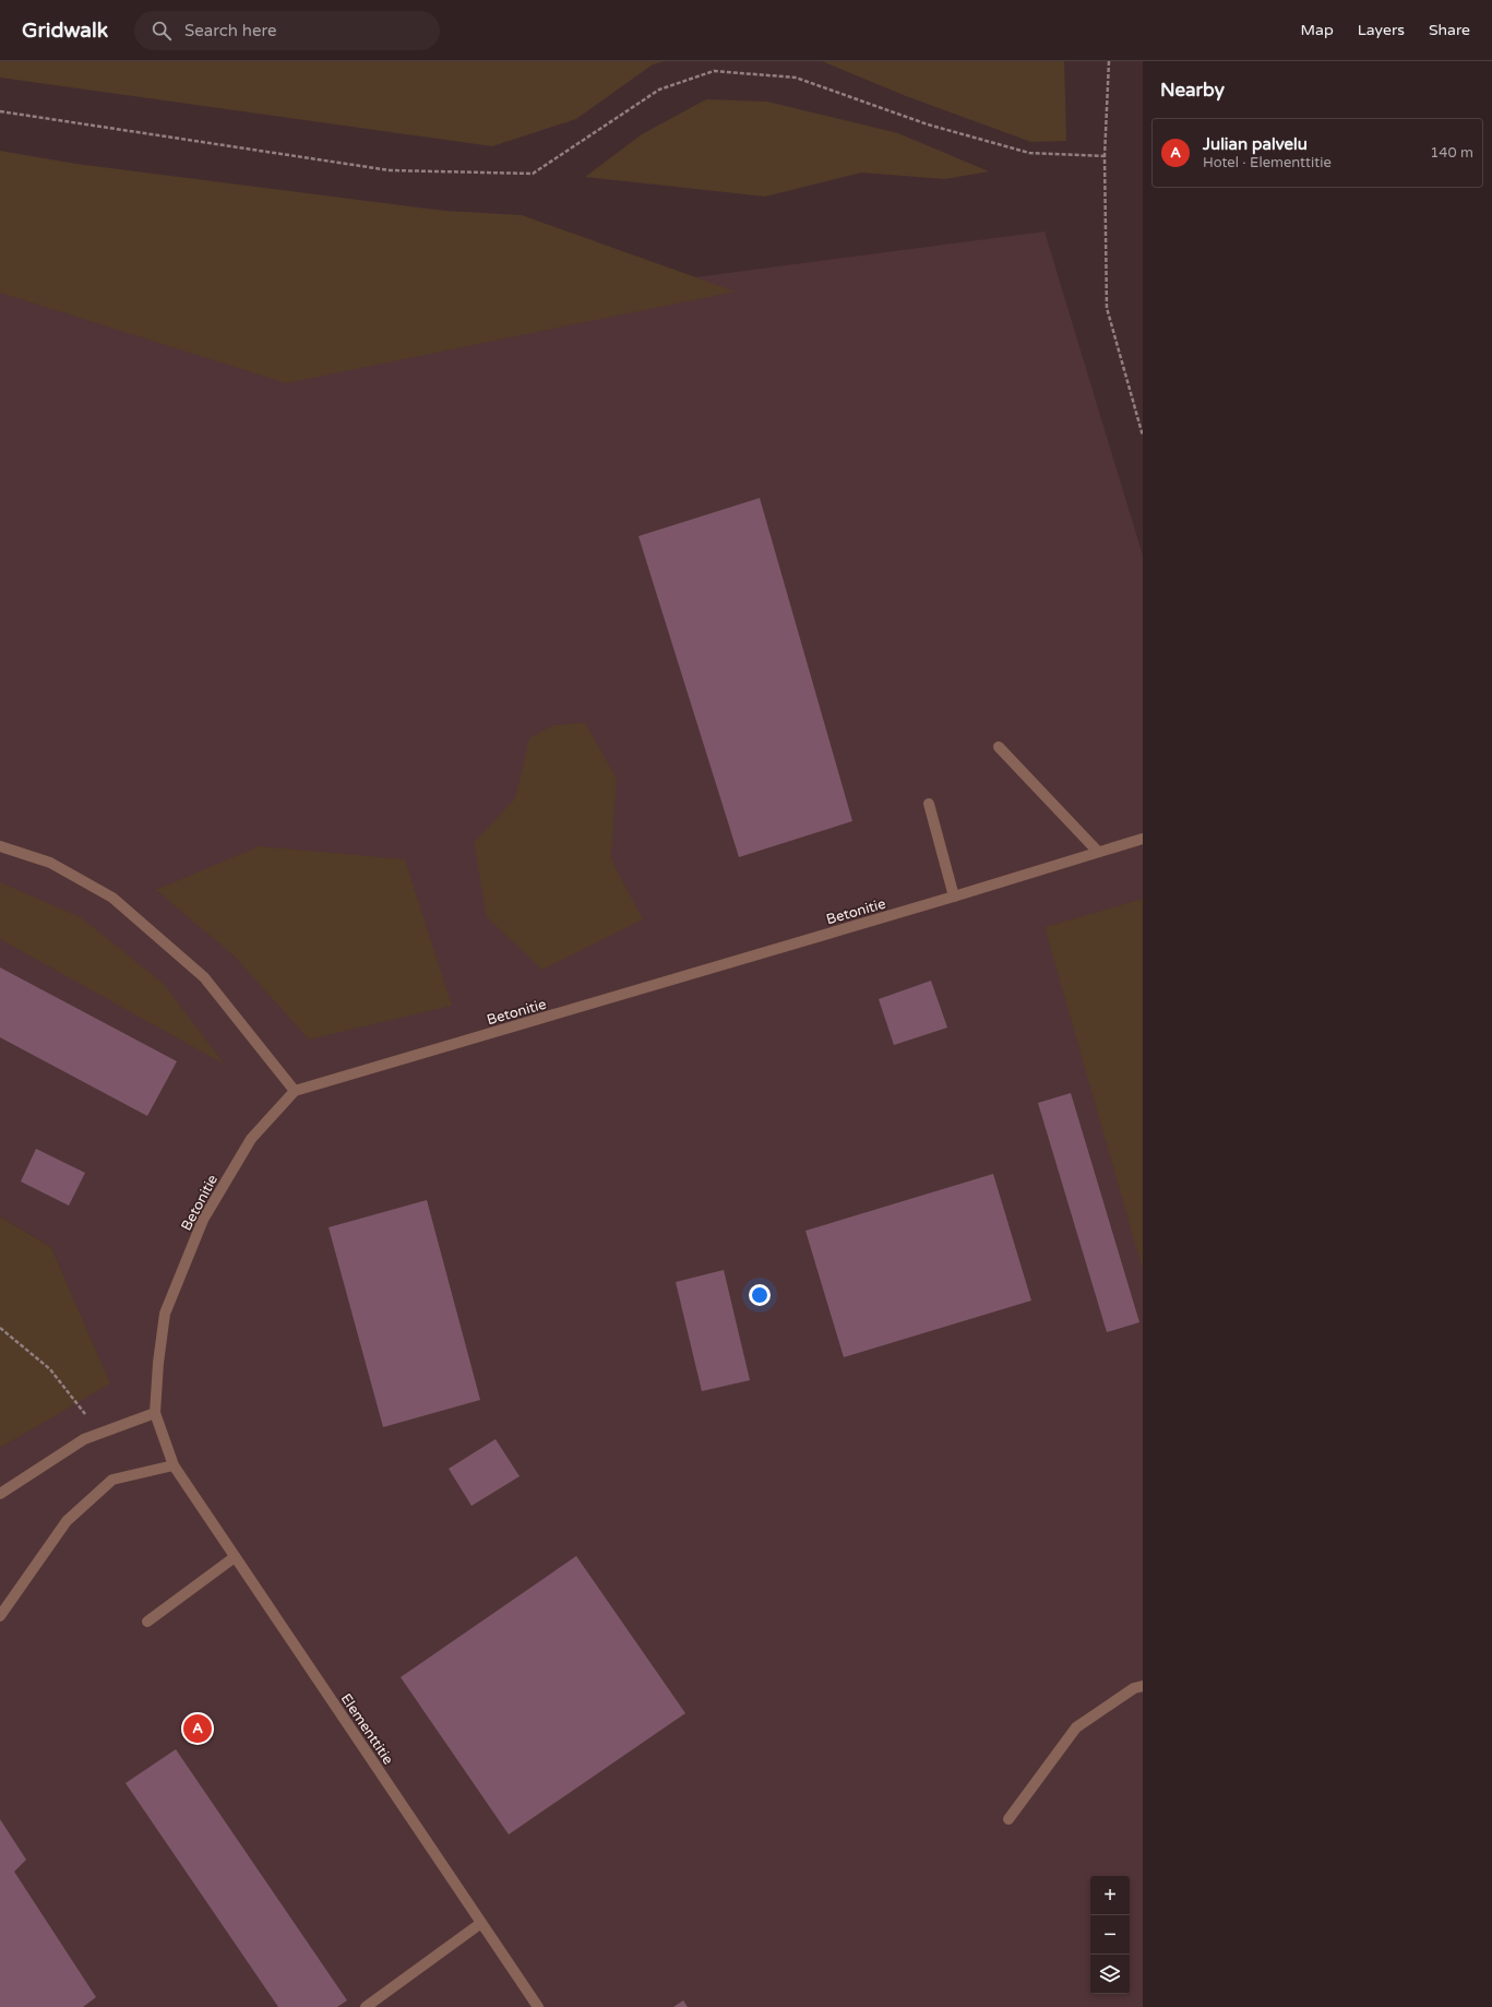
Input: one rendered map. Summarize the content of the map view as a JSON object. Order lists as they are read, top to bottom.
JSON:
{
  "streets": {
    "street": ["Betonitie", "Elementtitie"]
  },
  "crossings": [
    ["Betonitie", "Elementtitie"]
  ],
  "page": {
    "header": "Gridwalk",
    "search": "Search here",
    "nav": ["Map", "Layers", "Share"],
    "heading": "Nearby",
    "list": [
      {
        "mark": "A",
        "name": "Julian palvelu",
        "note": "Hotel · Elementtitie",
        "value": "140 m"
      }
    ],
    "pins": "A",
    "map_buttons": ["+", "−"]
  }
}
